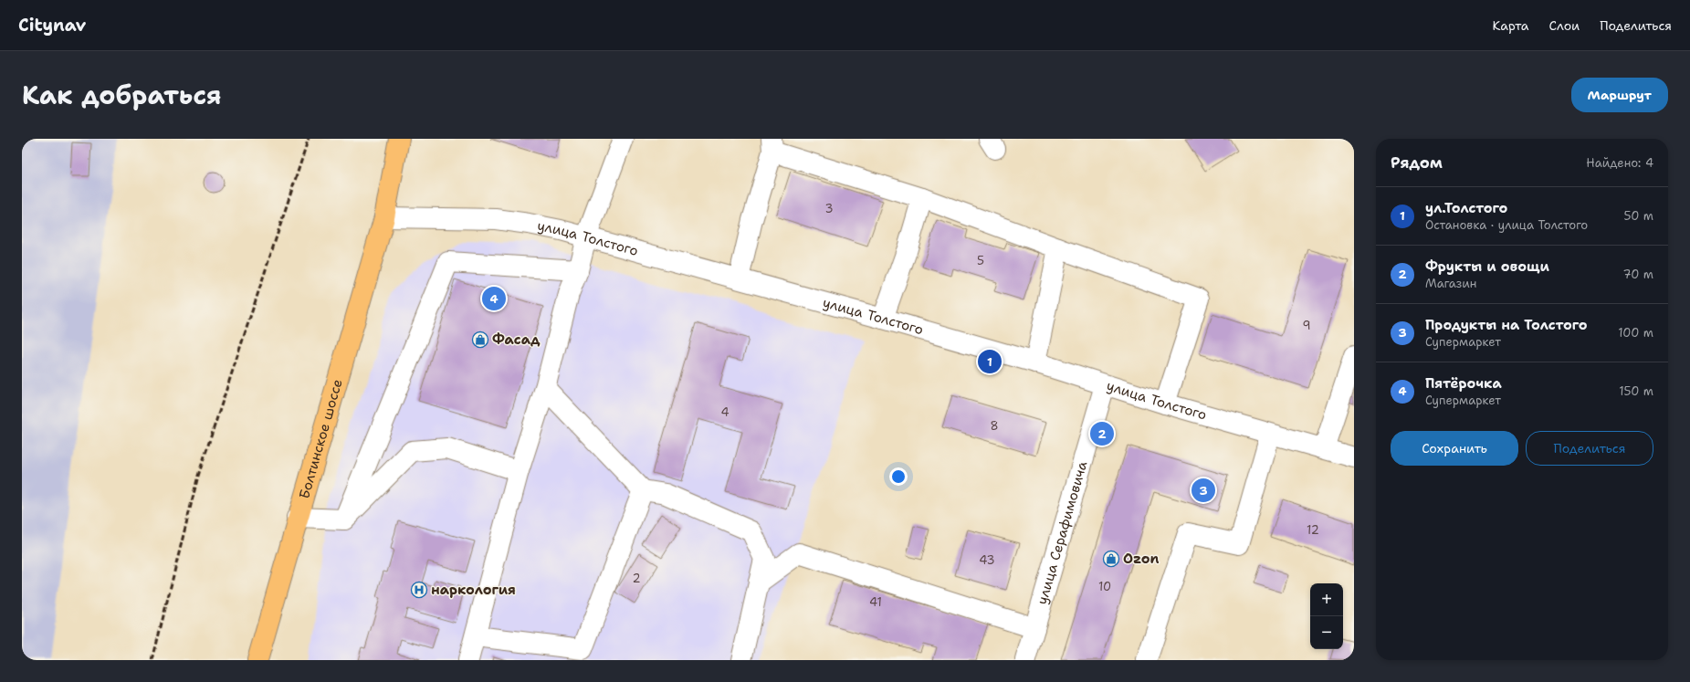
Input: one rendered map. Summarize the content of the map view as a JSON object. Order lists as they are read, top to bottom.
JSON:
{
  "streets": {
    "main road": ["Болтинское шоссе"],
    "street": ["улица Толстого", "улица Серафимовича"]
  },
  "crossings": [
    ["улица Толстого", "Болтинское шоссе"],
    ["улица Толстого", "улица Серафимовича"]
  ],
  "places": {
    "shop": ["Фасад", "Ozon"],
    "hospital": ["наркология"]
  },
  "house_numbers": [
    "3",
    "5",
    "9",
    "4",
    "8",
    "12",
    "43",
    "2",
    "10",
    "41"
  ],
  "page": {
    "header": "Citynav",
    "nav": ["Карта", "Слои", "Поделиться"],
    "title": "Как добраться",
    "buttons": [
      "Маршрут",
      ["Сохранить", "Поделиться"]
    ],
    "heading": ["Рядом", "Найдено: 4"],
    "list": [
      {
        "mark": "1",
        "name": "ул.Толстого",
        "note": "Остановка · улица Толстого",
        "value": "50 m"
      },
      {
        "mark": "2",
        "name": "Фрукты и овощи",
        "note": "Магазин",
        "value": "70 m"
      },
      {
        "mark": "3",
        "name": "Продукты на Толстого",
        "note": "Супермаркет",
        "value": "100 m"
      },
      {
        "mark": "4",
        "name": "Пятёрочка",
        "note": "Супермаркет",
        "value": "150 m"
      }
    ],
    "pins": [
      "4",
      "1",
      "2",
      "3"
    ],
    "map_buttons": ["+", "−"]
  }
}
